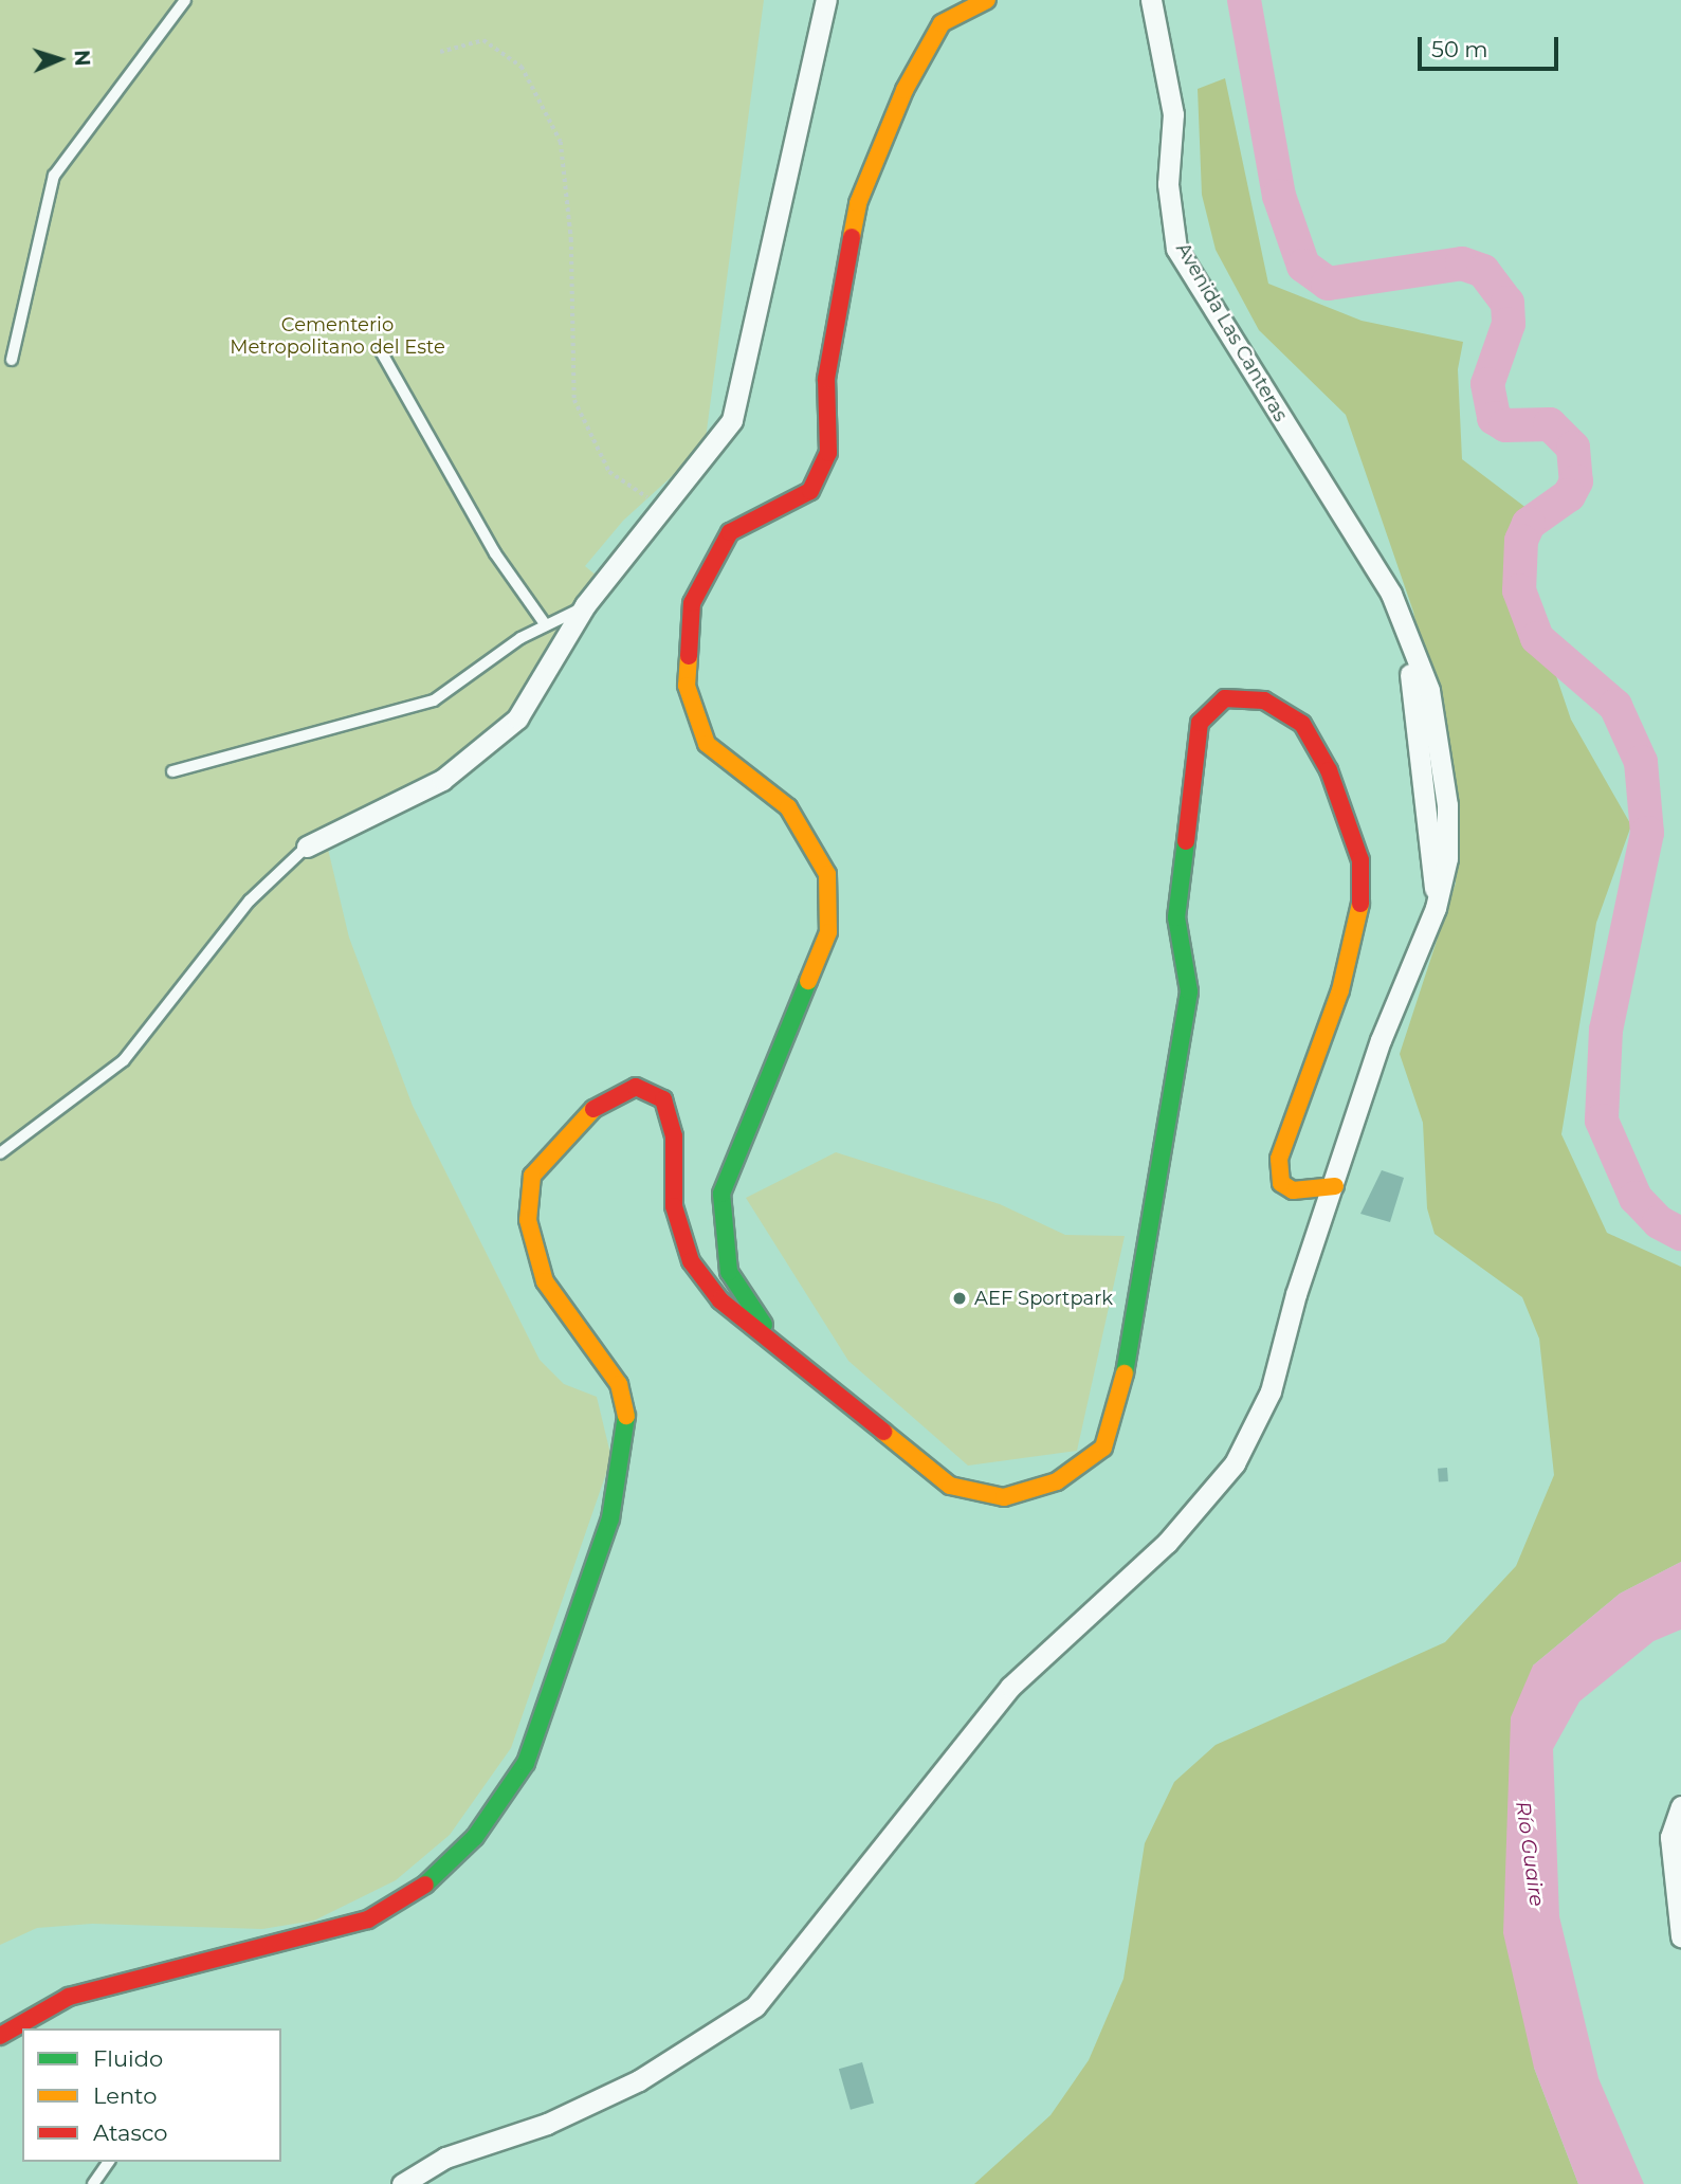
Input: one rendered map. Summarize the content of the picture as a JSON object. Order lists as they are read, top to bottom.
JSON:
{
  "streets": {
    "street": ["Avenida Las Canteras"]
  },
  "water": ["Río Guaire"],
  "parks": ["Cementerio Metropolitano del Este"],
  "places": ["AEF Sportpark"],
  "legend": ["Fluido", "Lento", "Atasco"],
  "scale_bar": "50 m",
  "north": "right"
}
